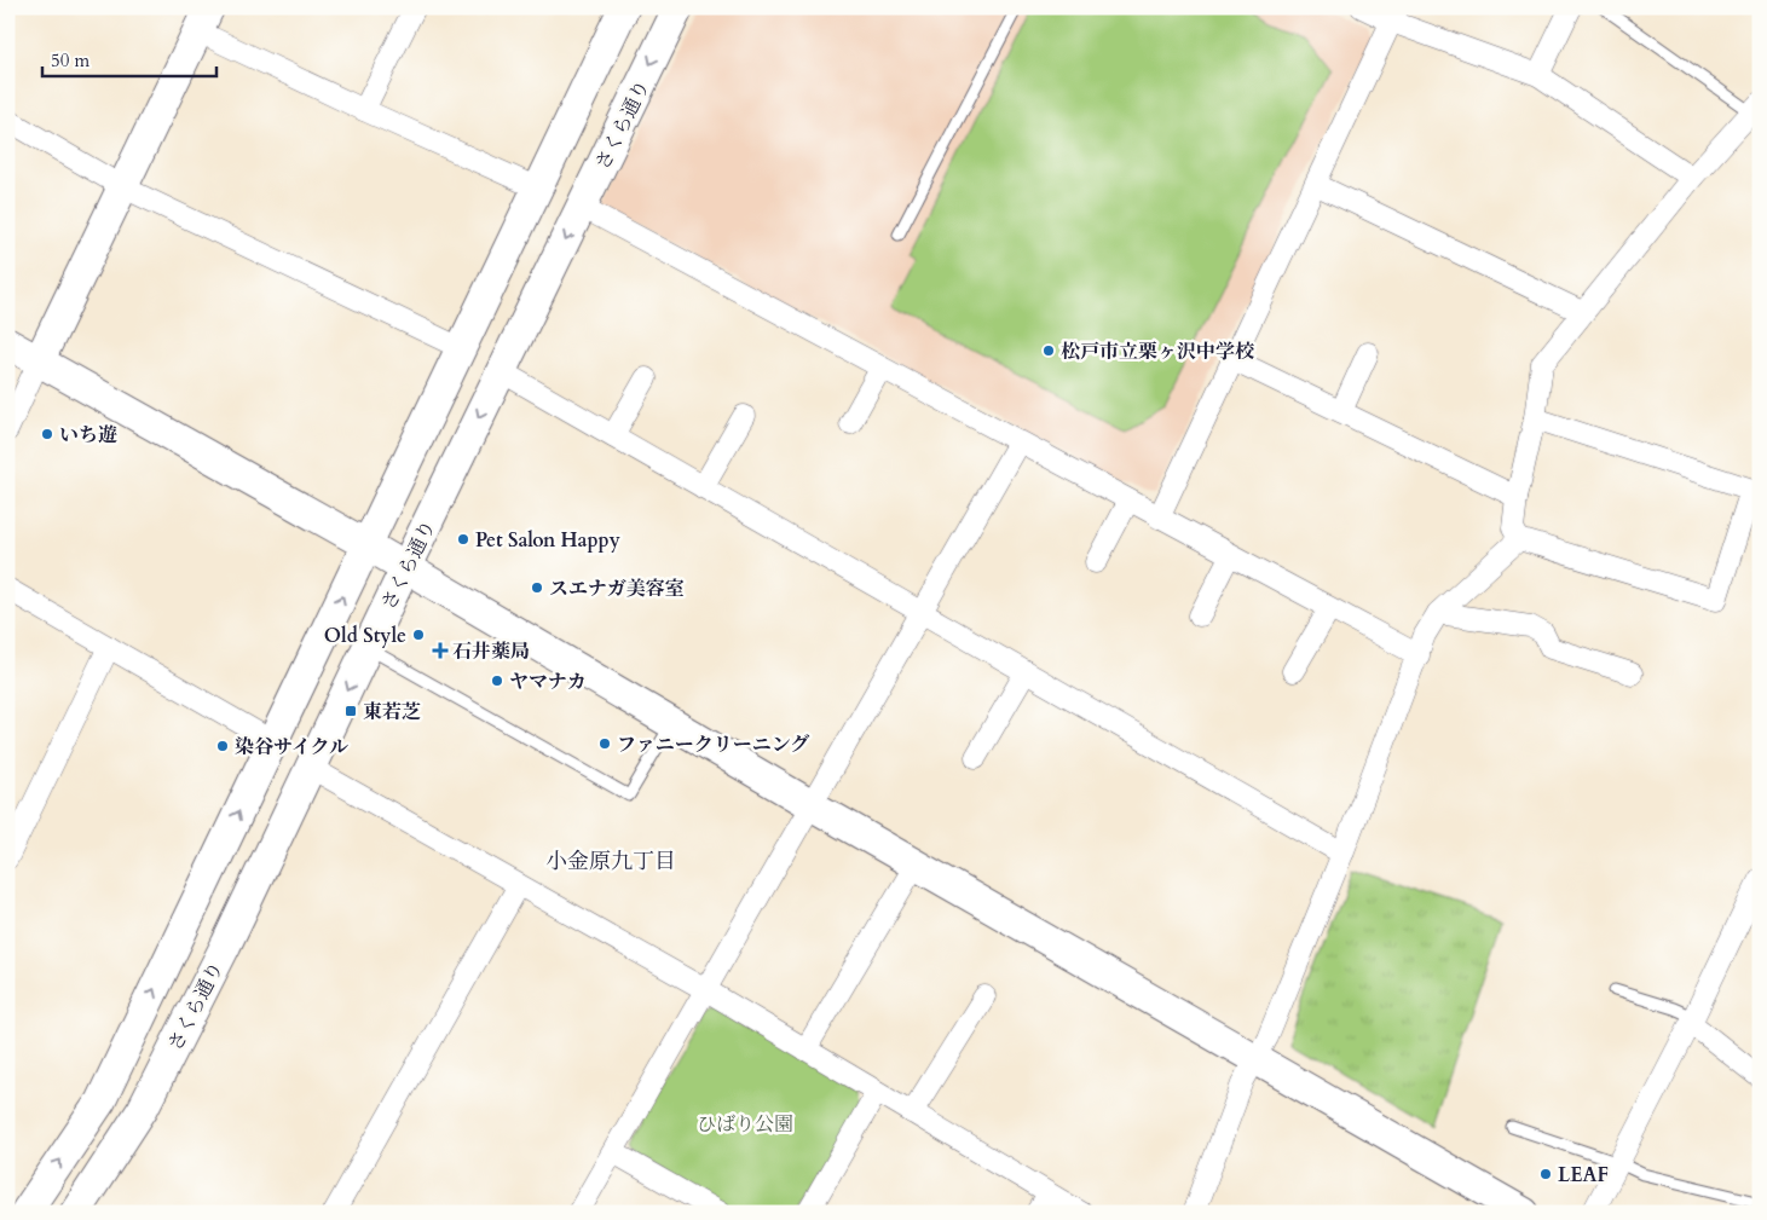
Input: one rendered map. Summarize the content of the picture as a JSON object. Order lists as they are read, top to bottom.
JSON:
{
  "streets": {
    "street": ["さくら通り"]
  },
  "districts": ["小金原九丁目"],
  "parks": ["ひばり公園"],
  "places": {
    "other": [
      "松戸市立栗ヶ沢中学校",
      "いち遊",
      "Pet Salon Happy",
      "スエナガ美容室",
      "Old Style",
      "ヤマナカ",
      "ファニークリーニング",
      "染谷サイクル",
      "LEAF"
    ],
    "health": ["石井薬局"],
    "transit": ["東若芝"]
  },
  "scale_bar": "50 m"
}
